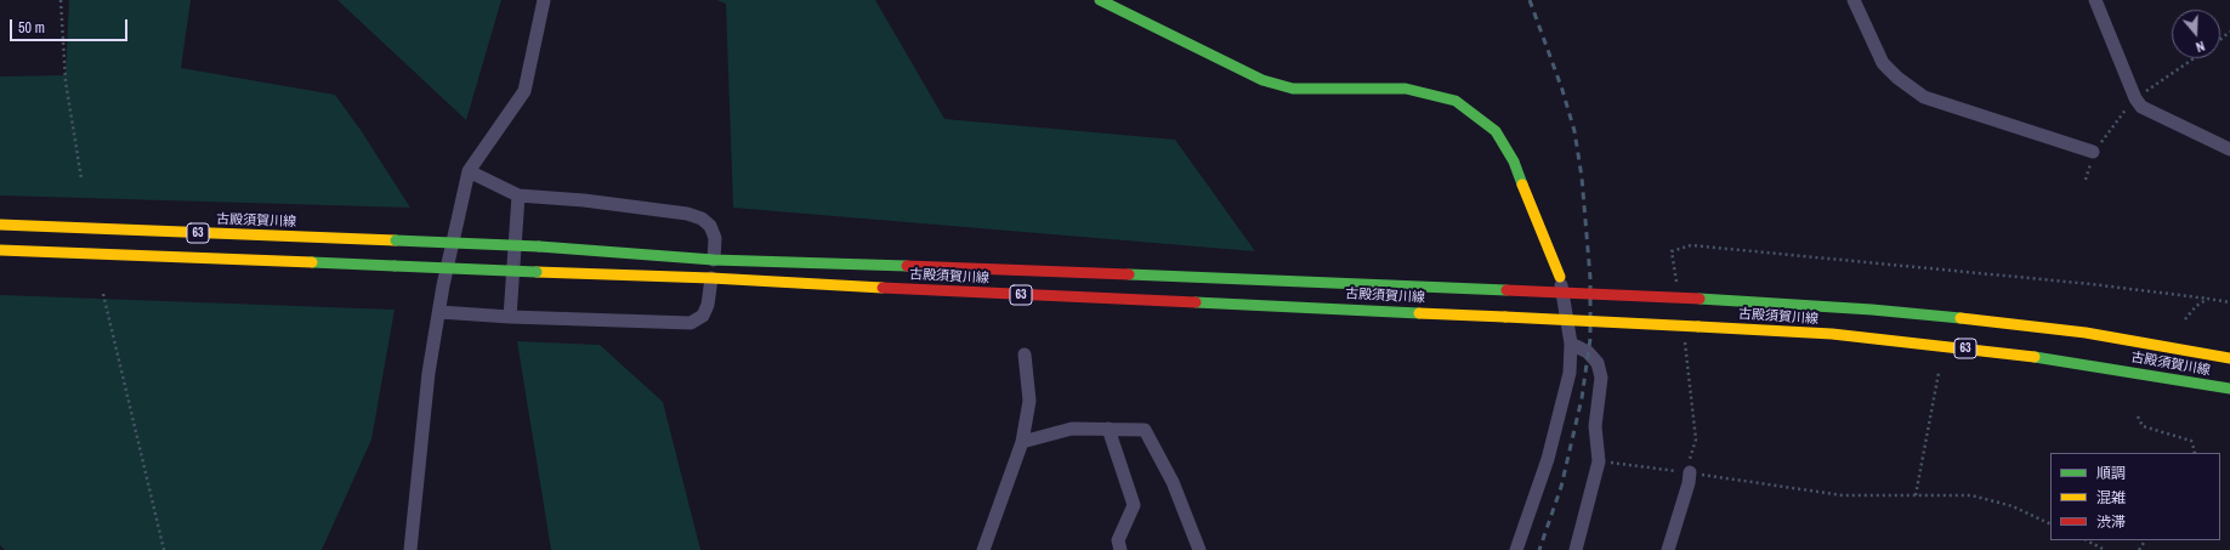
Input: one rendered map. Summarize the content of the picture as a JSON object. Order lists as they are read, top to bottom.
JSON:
{
  "streets": {
    "main road": ["古殿須賀川線", "63"]
  },
  "legend": ["順調", "混雑", "渋滞"],
  "scale_bar": "50 m",
  "north": "bottom"
}
